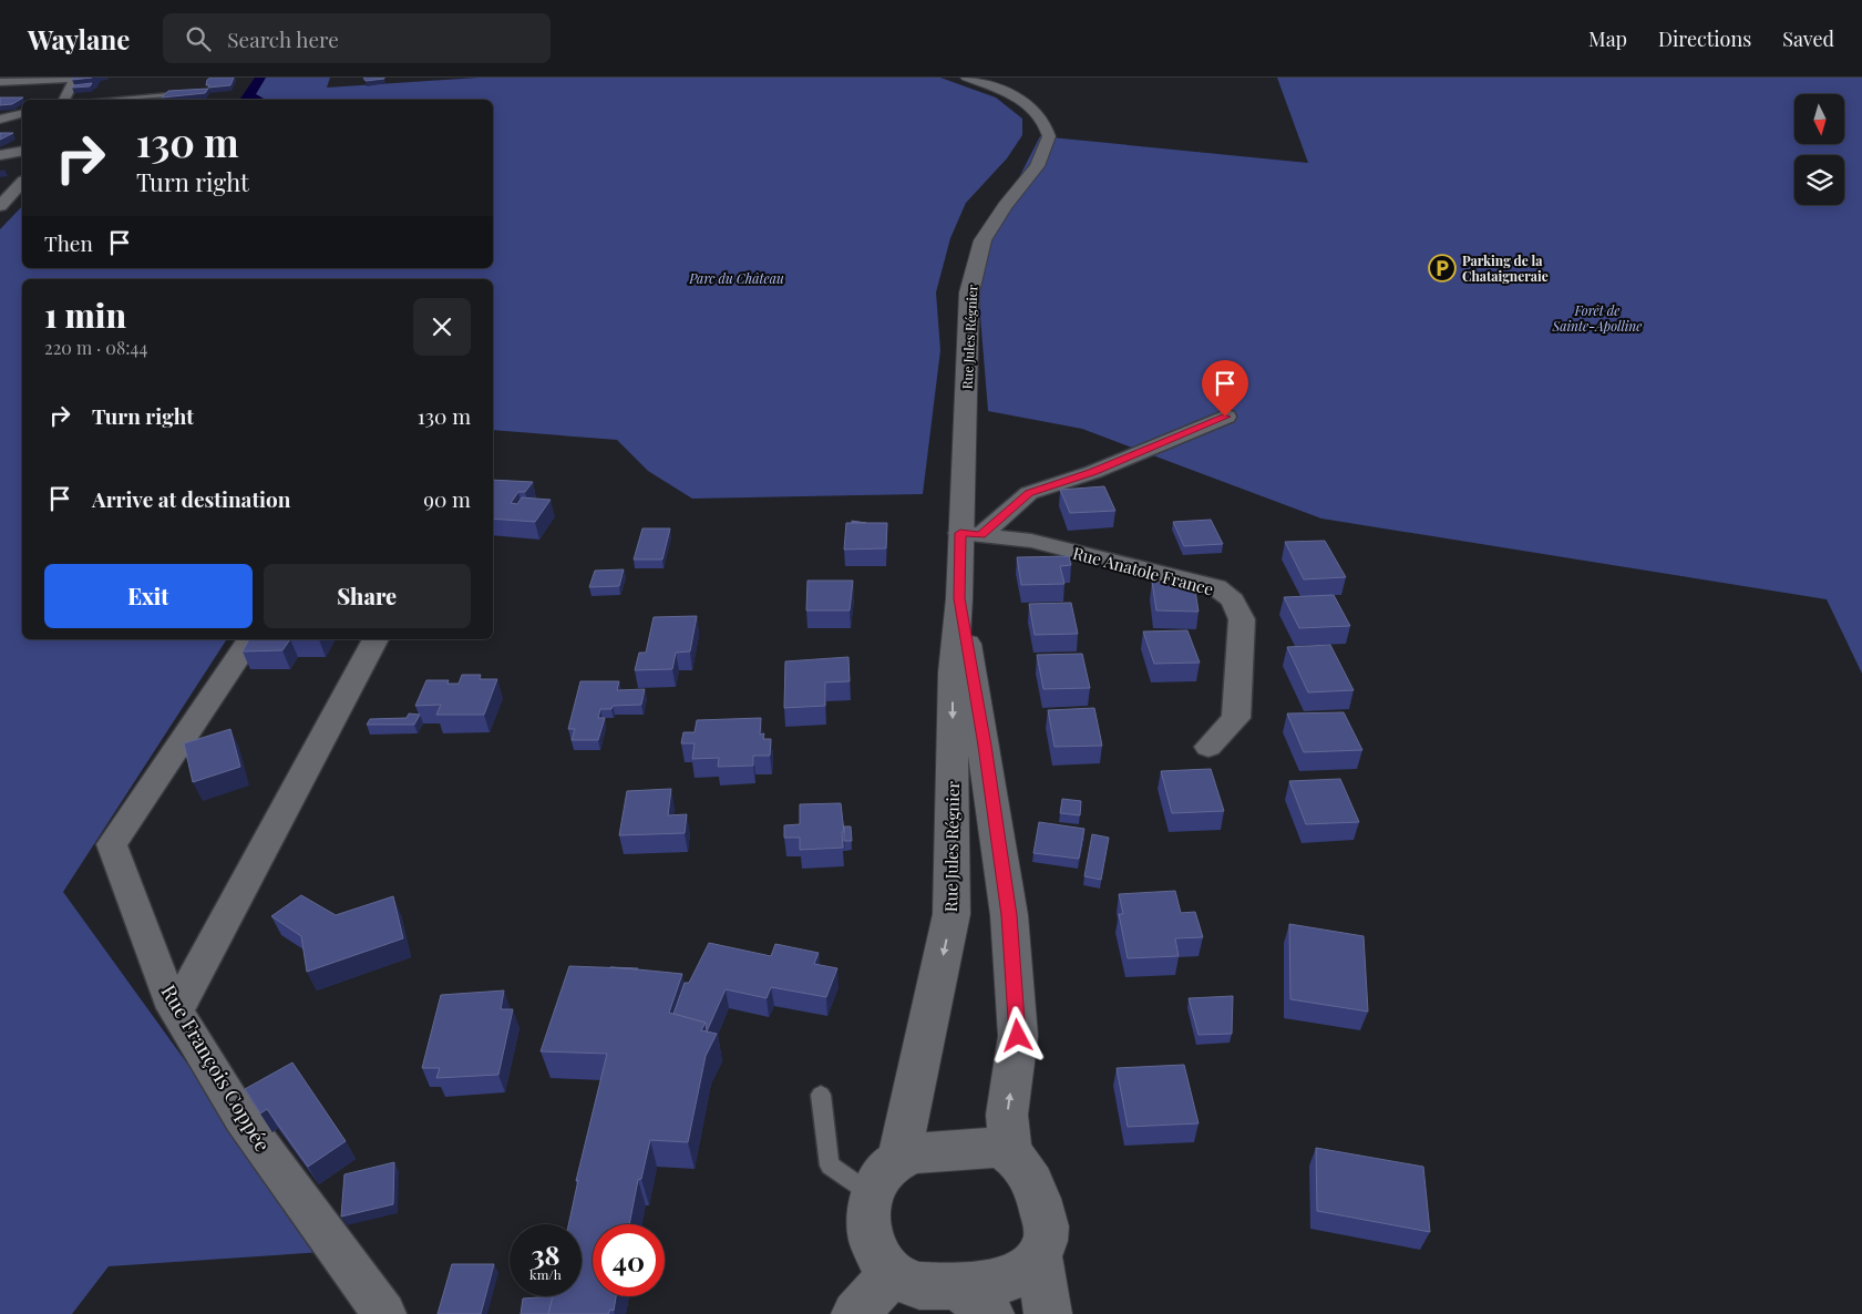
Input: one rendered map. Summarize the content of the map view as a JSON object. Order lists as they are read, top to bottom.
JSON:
{
  "streets": {
    "street": ["Rue Jules Régnier", "Rue Anatole France", "Rue François Coppée"]
  },
  "crossings": [
    ["Rue Jules Régnier", "Rue Anatole France"]
  ],
  "parks": ["Parc du Château", "Forêt de Sainte-Apolline"],
  "places": {
    "parking": ["Parking de la Chataigneraie"]
  },
  "north": "bottom",
  "page": {
    "header": "Waylane",
    "search": "Search here",
    "nav": ["Map", "Directions", "Saved"],
    "turn": ["130 m", "Turn right"],
    "then": "Then",
    "heading": ["1 min", "220 m · 08:44"],
    "list": [
      {
        "name": "Turn right",
        "value": "130 m"
      },
      {
        "name": "Arrive at destination",
        "value": "90 m"
      }
    ],
    "buttons": ["Exit", "Share"],
    "speed": "38 km/h",
    "limit": "40"
  }
}
